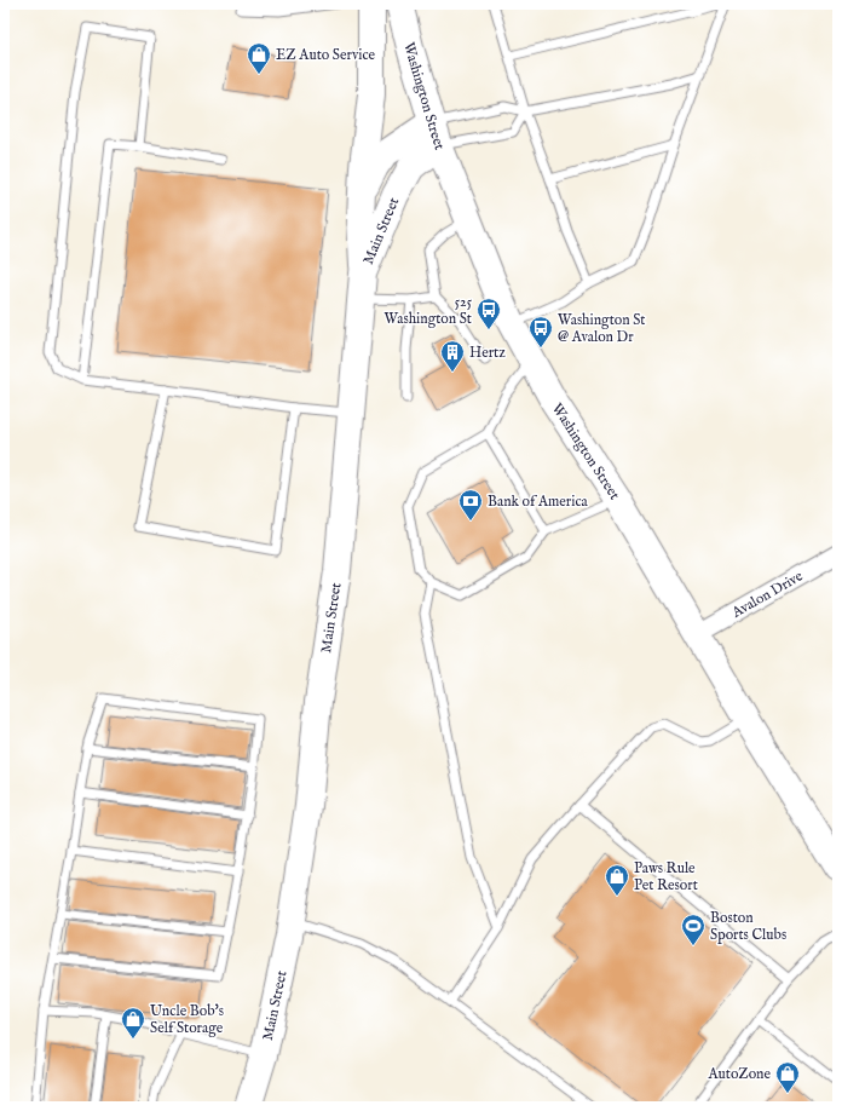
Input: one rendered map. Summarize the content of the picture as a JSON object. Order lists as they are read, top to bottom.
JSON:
{
  "streets": {
    "main road": ["Washington Street", "Main Street"],
    "street": ["Avalon Drive"]
  },
  "crossings": [
    ["Washington Street", "Main Street"],
    ["Washington Street", "Avalon Drive"]
  ],
  "places": {
    "shop": [
      "EZ Auto Service",
      "Paws Rule Pet Resort",
      "Uncle Bob's Self Storage",
      "AutoZone"
    ],
    "bus stop": ["525 Washington St", "Washington St @ Avalon Dr"],
    "building": ["Hertz"],
    "bank": ["Bank of America"],
    "sports": ["Boston Sports Clubs"]
  }
}
